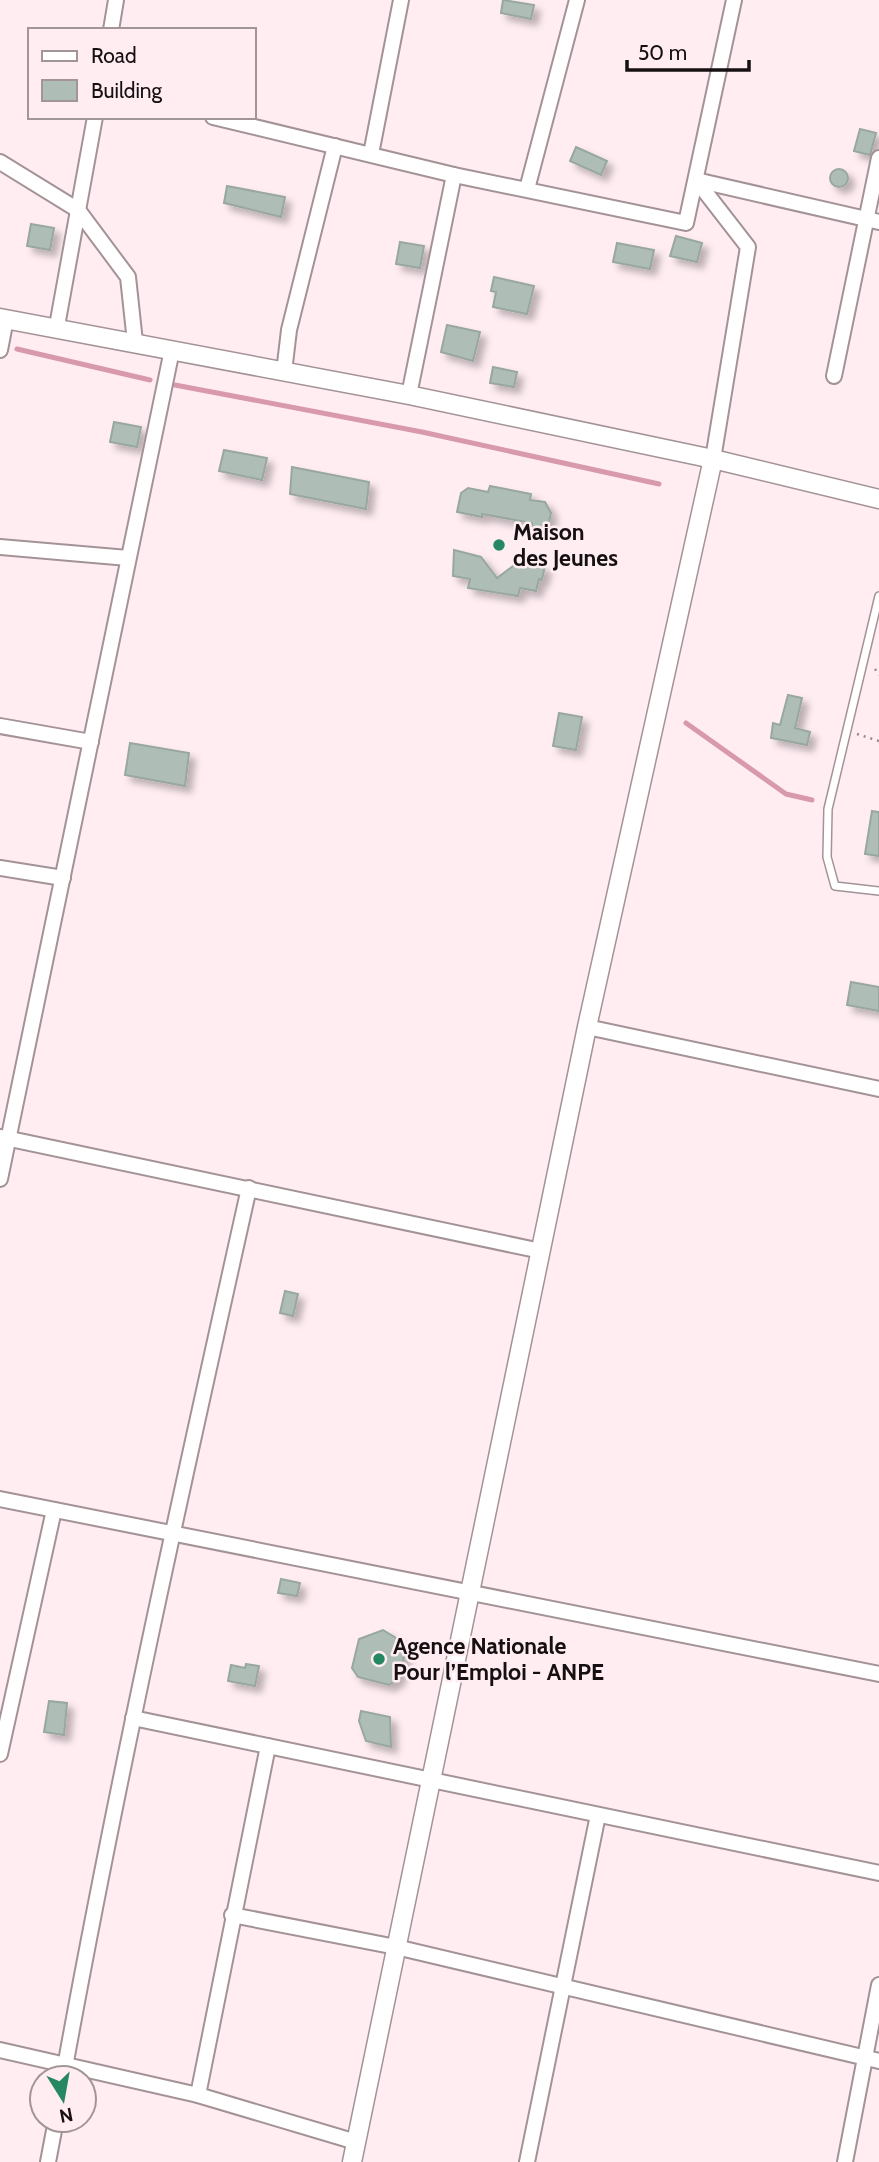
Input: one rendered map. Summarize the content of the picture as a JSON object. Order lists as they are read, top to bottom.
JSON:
{
  "places": ["Maison des Jeunes", "Agence Nationale Pour l’Emploi - ANPE"],
  "legend": ["Road", "Building"],
  "scale_bar": "50 m",
  "north": "bottom"
}
